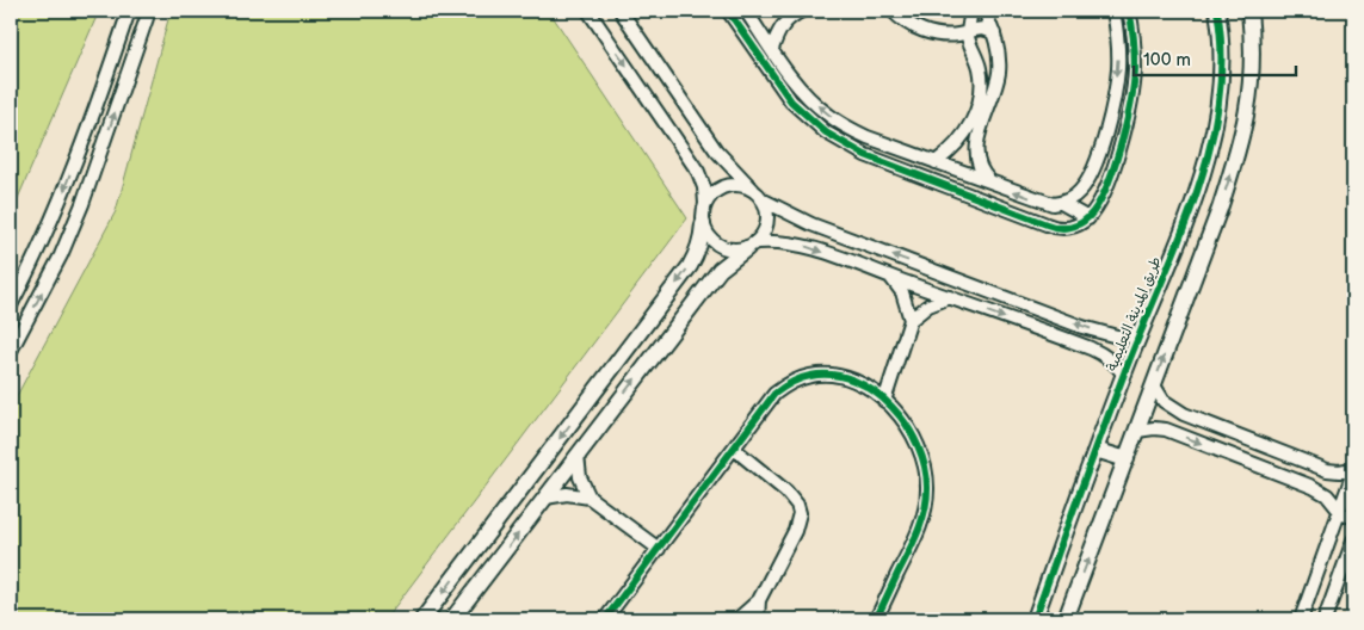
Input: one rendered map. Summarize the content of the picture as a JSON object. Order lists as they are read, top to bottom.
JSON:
{
  "streets": {
    "street": ["طريق المدينة التعليمية"]
  },
  "scale_bar": "100 m"
}
